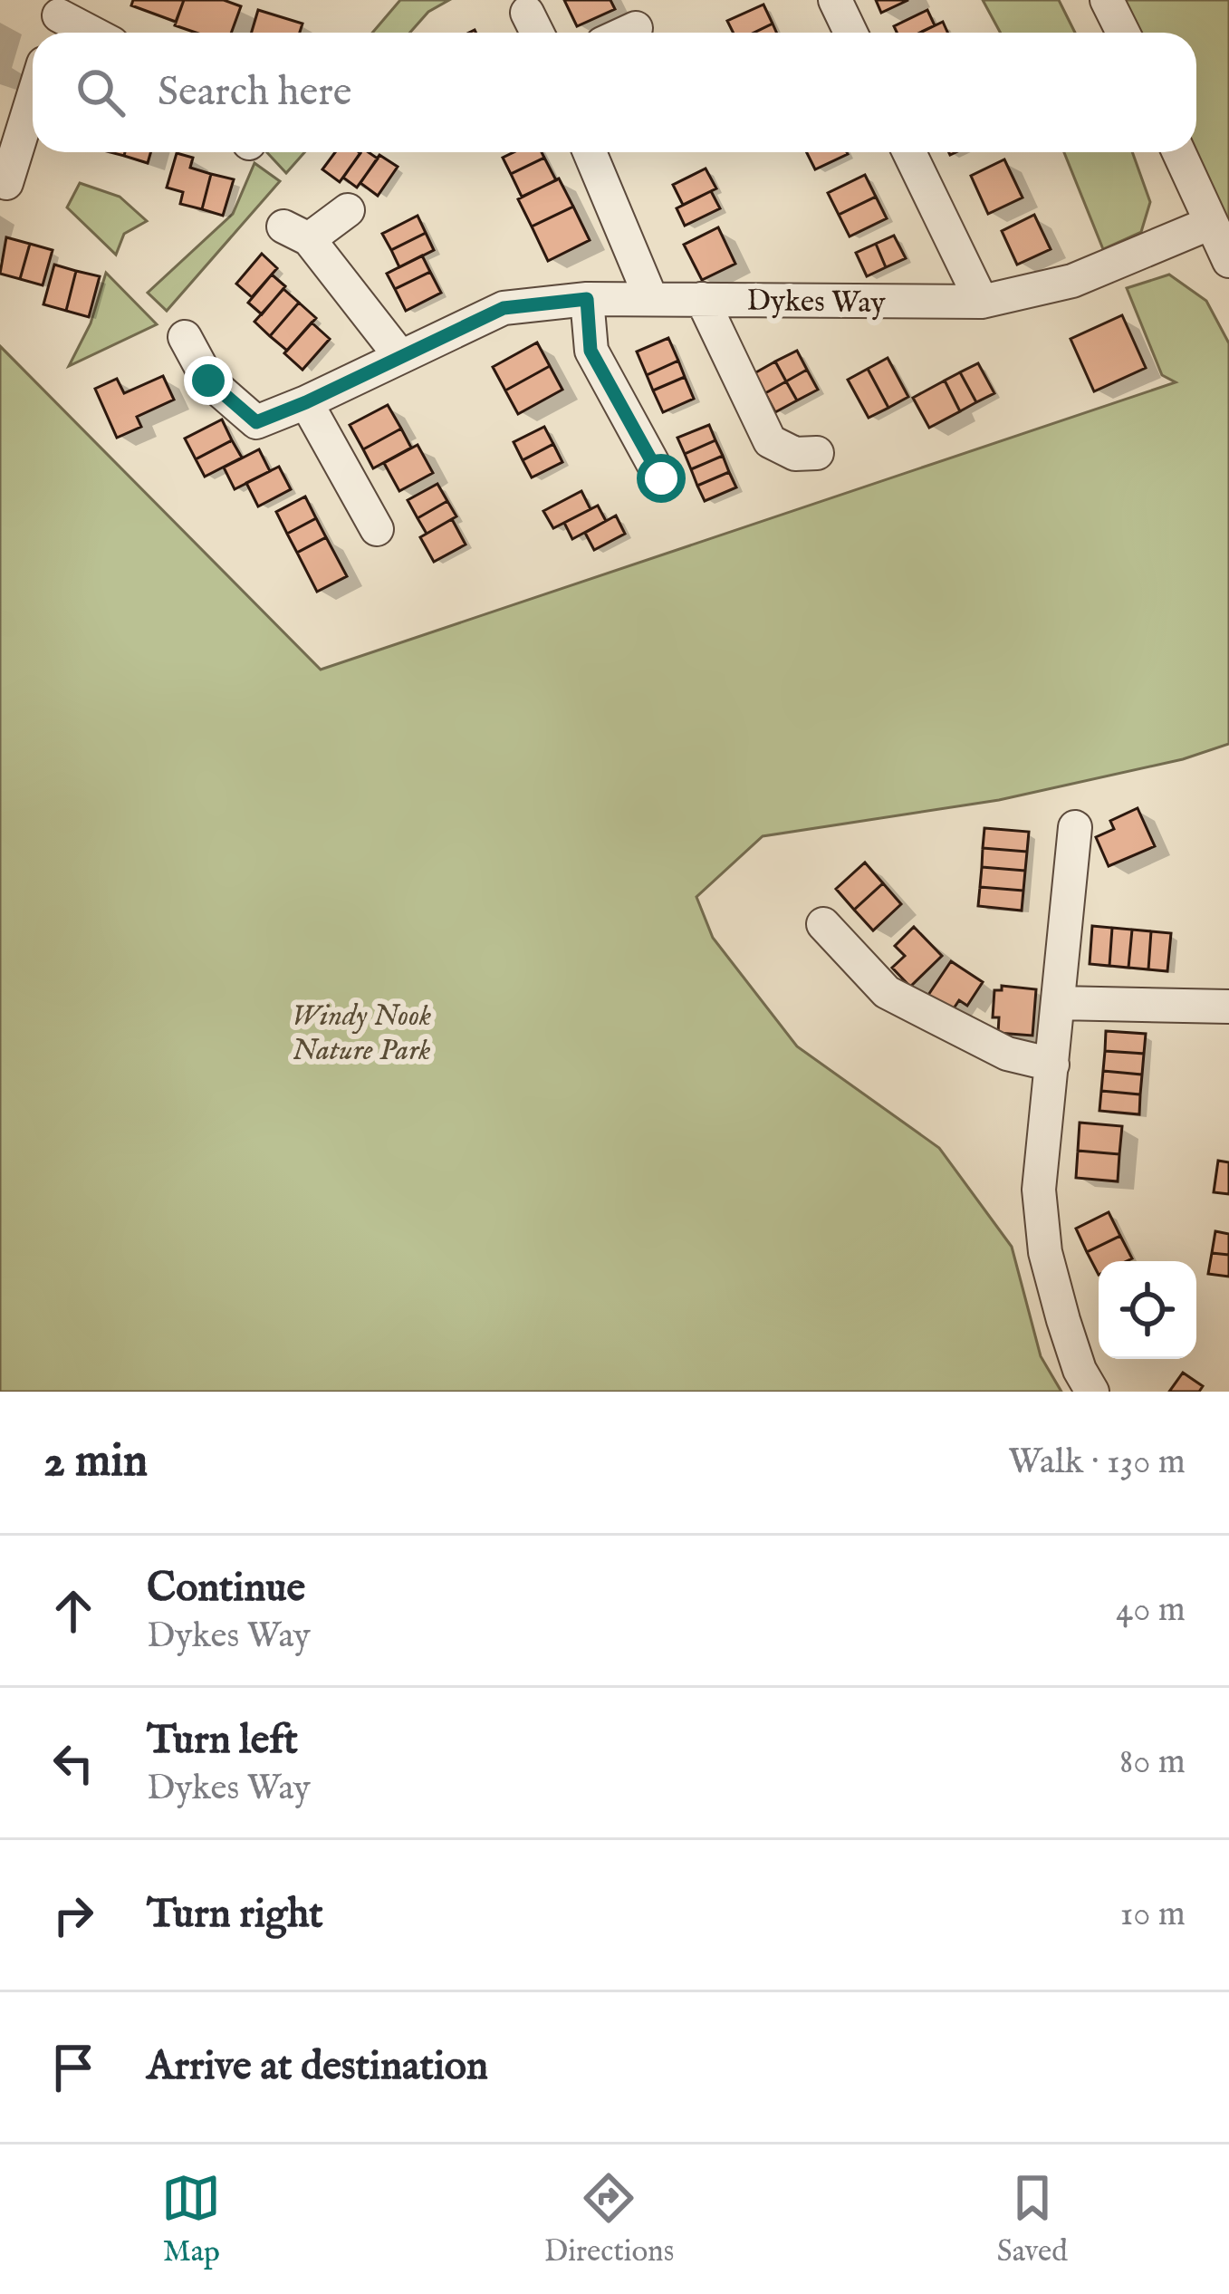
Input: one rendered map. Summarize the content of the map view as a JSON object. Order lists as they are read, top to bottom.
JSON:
{
  "streets": {
    "street": ["Dykes Way"]
  },
  "parks": ["Windy Nook Nature Park"],
  "page": {
    "search": "Search here",
    "heading": ["2 min", "Walk · 130 m"],
    "list": [
      ["Continue", "Dykes Way", "40 m"],
      ["Turn left", "Dykes Way", "80 m"],
      ["Turn right", "10 m"],
      "Arrive at destination"
    ],
    "nav": ["Map", "Directions", "Saved"]
  }
}
